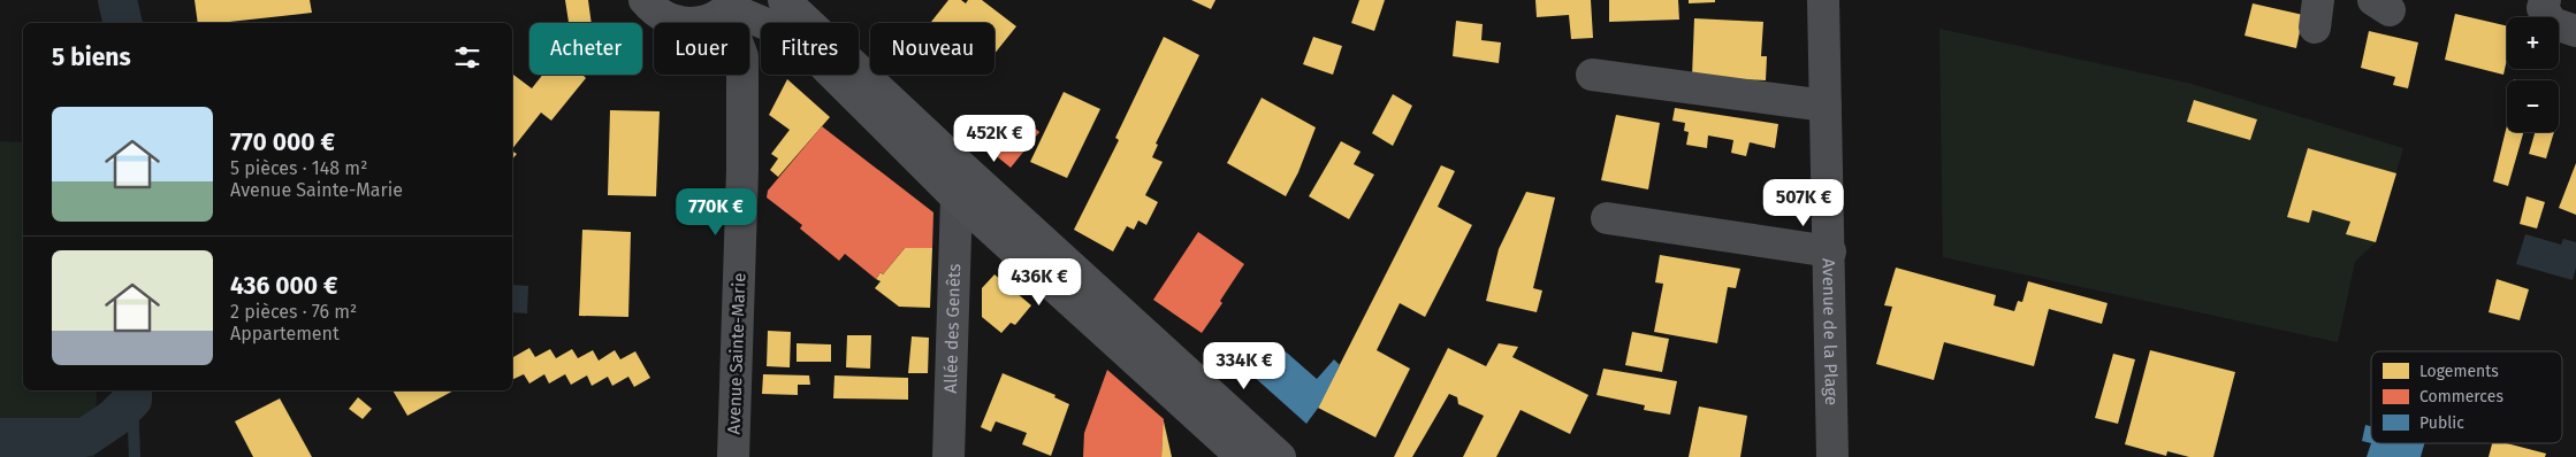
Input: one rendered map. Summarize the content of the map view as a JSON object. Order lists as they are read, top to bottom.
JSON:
{
  "streets": {
    "street": ["Allée des Genêts", "Avenue de la Plage", "Avenue Sainte-Marie"]
  },
  "legend": ["Logements", "Commerces", "Public"],
  "page": {
    "map_buttons": ["+", "−"],
    "chip": [
      "Acheter",
      "Louer",
      "Filtres",
      "Nouveau"
    ],
    "heading": "5 biens",
    "list": [
      {
        "name": "770 000 €",
        "note": "5 pièces · 148 m² · Avenue Sainte-Marie"
      },
      {
        "name": "436 000 €",
        "note": "2 pièces · 76 m² · Appartement"
      }
    ],
    "price": [
      "452K €",
      "507K €",
      "770K €",
      "436K €",
      "334K €"
    ]
  }
}
